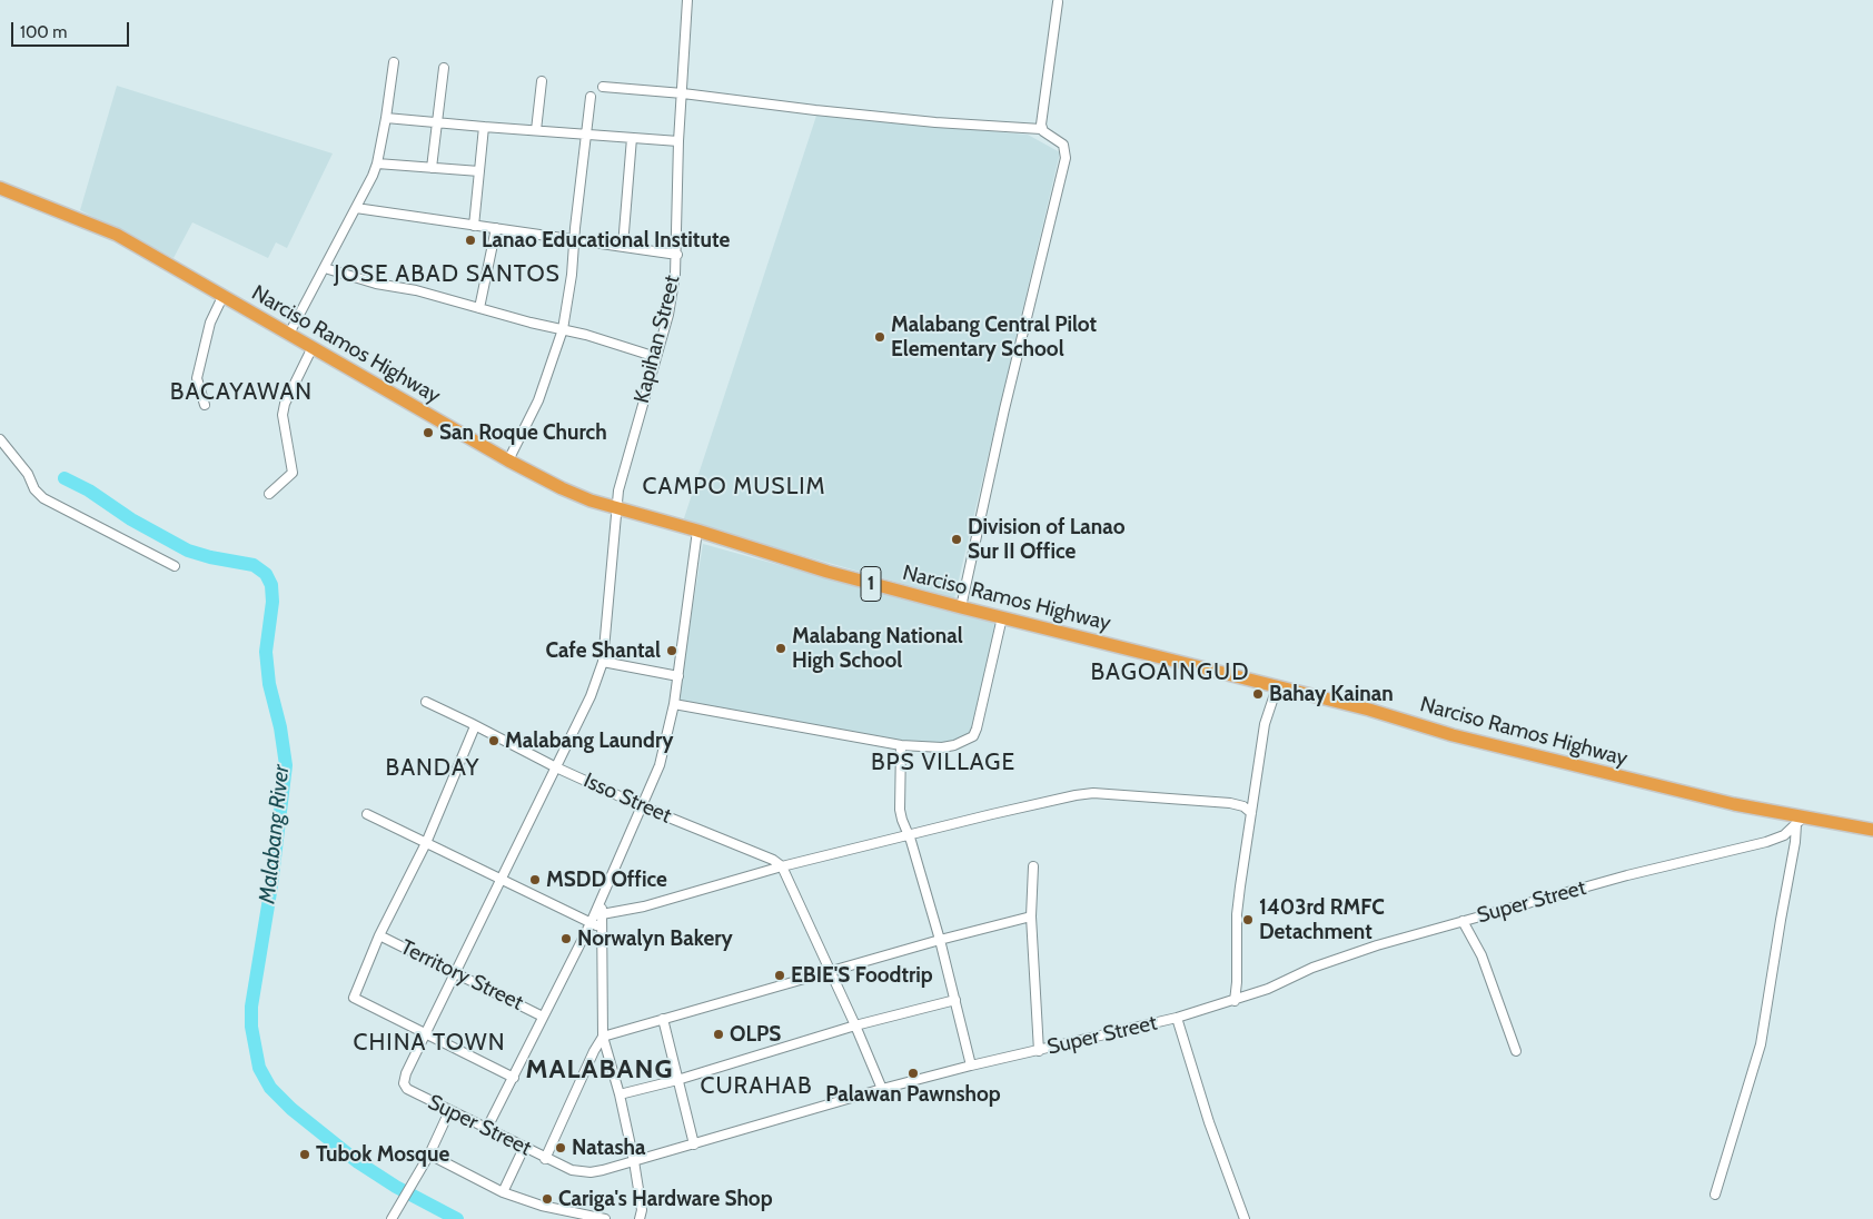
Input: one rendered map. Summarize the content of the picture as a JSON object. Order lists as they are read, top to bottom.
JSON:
{
  "streets": {
    "highway": ["Narciso Ramos Highway", "1"],
    "street": [
      "Kapihan Street",
      "Isso Street",
      "Super Street",
      "Territory Street"
    ]
  },
  "crossings": [
    ["Kapihan Street", "Narciso Ramos Highway"],
    ["Kapihan Street", "Isso Street"],
    ["Kapihan Street", "Super Street"],
    ["Kapihan Street", "Territory Street"],
    ["Narciso Ramos Highway", "Super Street"]
  ],
  "districts": [
    "JOSE ABAD SANTOS",
    "BACAYAWAN",
    "CAMPO MUSLIM",
    "BAGOAINGUD",
    "BPS VILLAGE",
    "BANDAY",
    "CHINA TOWN",
    "MALABANG",
    "CURAHAB"
  ],
  "water": ["Malabang River"],
  "places": [
    "Lanao Educational Institute",
    "Malabang Central Pilot Elementary School",
    "San Roque Church",
    "Division of Lanao Sur II Office",
    "Malabang National High School",
    "Cafe Shantal",
    "Bahay Kainan",
    "Malabang Laundry",
    "MSDD Office",
    "1403rd RMFC Detachment",
    "Norwalyn Bakery",
    "EBIE'S Foodtrip",
    "OLPS",
    "Palawan Pawnshop",
    "Natasha",
    "Tubok Mosque",
    "Cariga's Hardware Shop"
  ],
  "scale_bar": "100 m"
}
